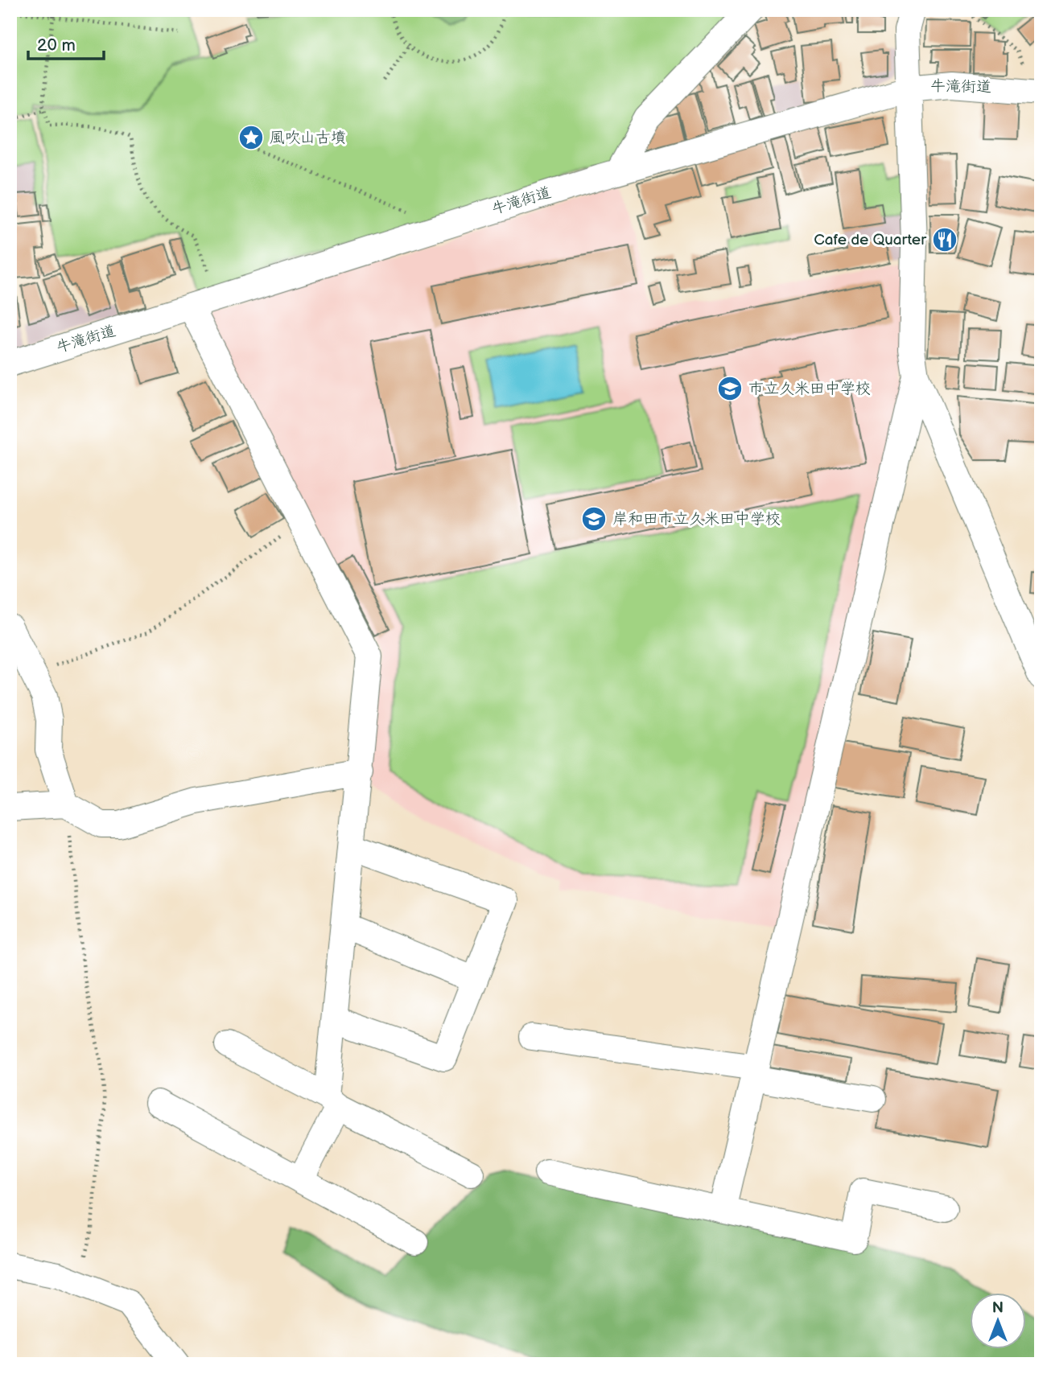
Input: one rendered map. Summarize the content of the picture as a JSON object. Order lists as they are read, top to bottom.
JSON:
{
  "streets": {
    "street": ["牛滝街道"]
  },
  "places": {
    "place": ["風吹山古墳"],
    "restaurant": ["Cafe de Quarter"],
    "school or university": ["市立久米田中学校", "岸和田市立久米田中学校"]
  },
  "scale_bar": "20 m",
  "north": "top"
}
